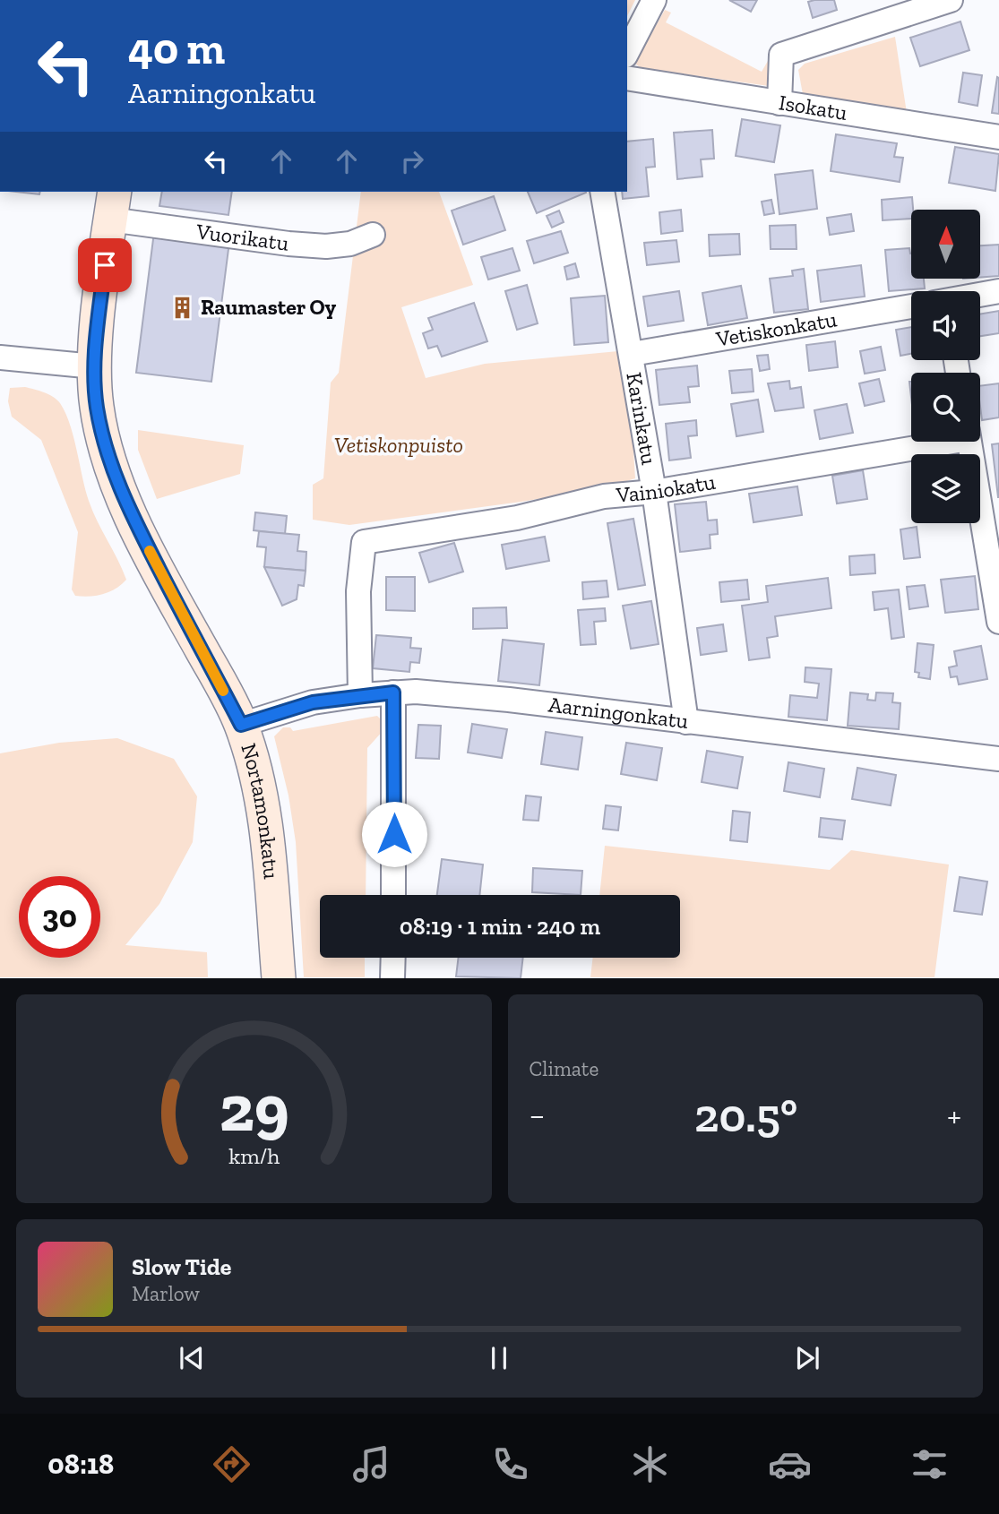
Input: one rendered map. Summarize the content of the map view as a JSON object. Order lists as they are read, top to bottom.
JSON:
{
  "streets": {
    "main road": ["Nortamonkatu"],
    "street": [
      "Isokatu",
      "Vuorikatu",
      "Vetiskonkatu",
      "Karinkatu",
      "Vainiokatu",
      "Aarningonkatu"
    ]
  },
  "crossings": [
    ["Vuorikatu", "Nortamonkatu"],
    ["Vetiskonkatu", "Karinkatu"],
    ["Karinkatu", "Vainiokatu"],
    ["Karinkatu", "Aarningonkatu"],
    ["Vainiokatu", "Aarningonkatu"],
    ["Aarningonkatu", "Nortamonkatu"]
  ],
  "parks": ["Vetiskonpuisto"],
  "places": {
    "building": ["Raumaster Oy"]
  },
  "north": "top",
  "page": {
    "turn": ["40 m", "Aarningonkatu"],
    "limit": "30",
    "trip": "08:19 · 1 min · 240 m",
    "tile": "Climate",
    "heat": ["−", "20.5°", "+"],
    "song": ["Slow Tide", "Marlow"],
    "tabs": "08:18",
    "gauge": ["29", "km/h"]
  }
}
